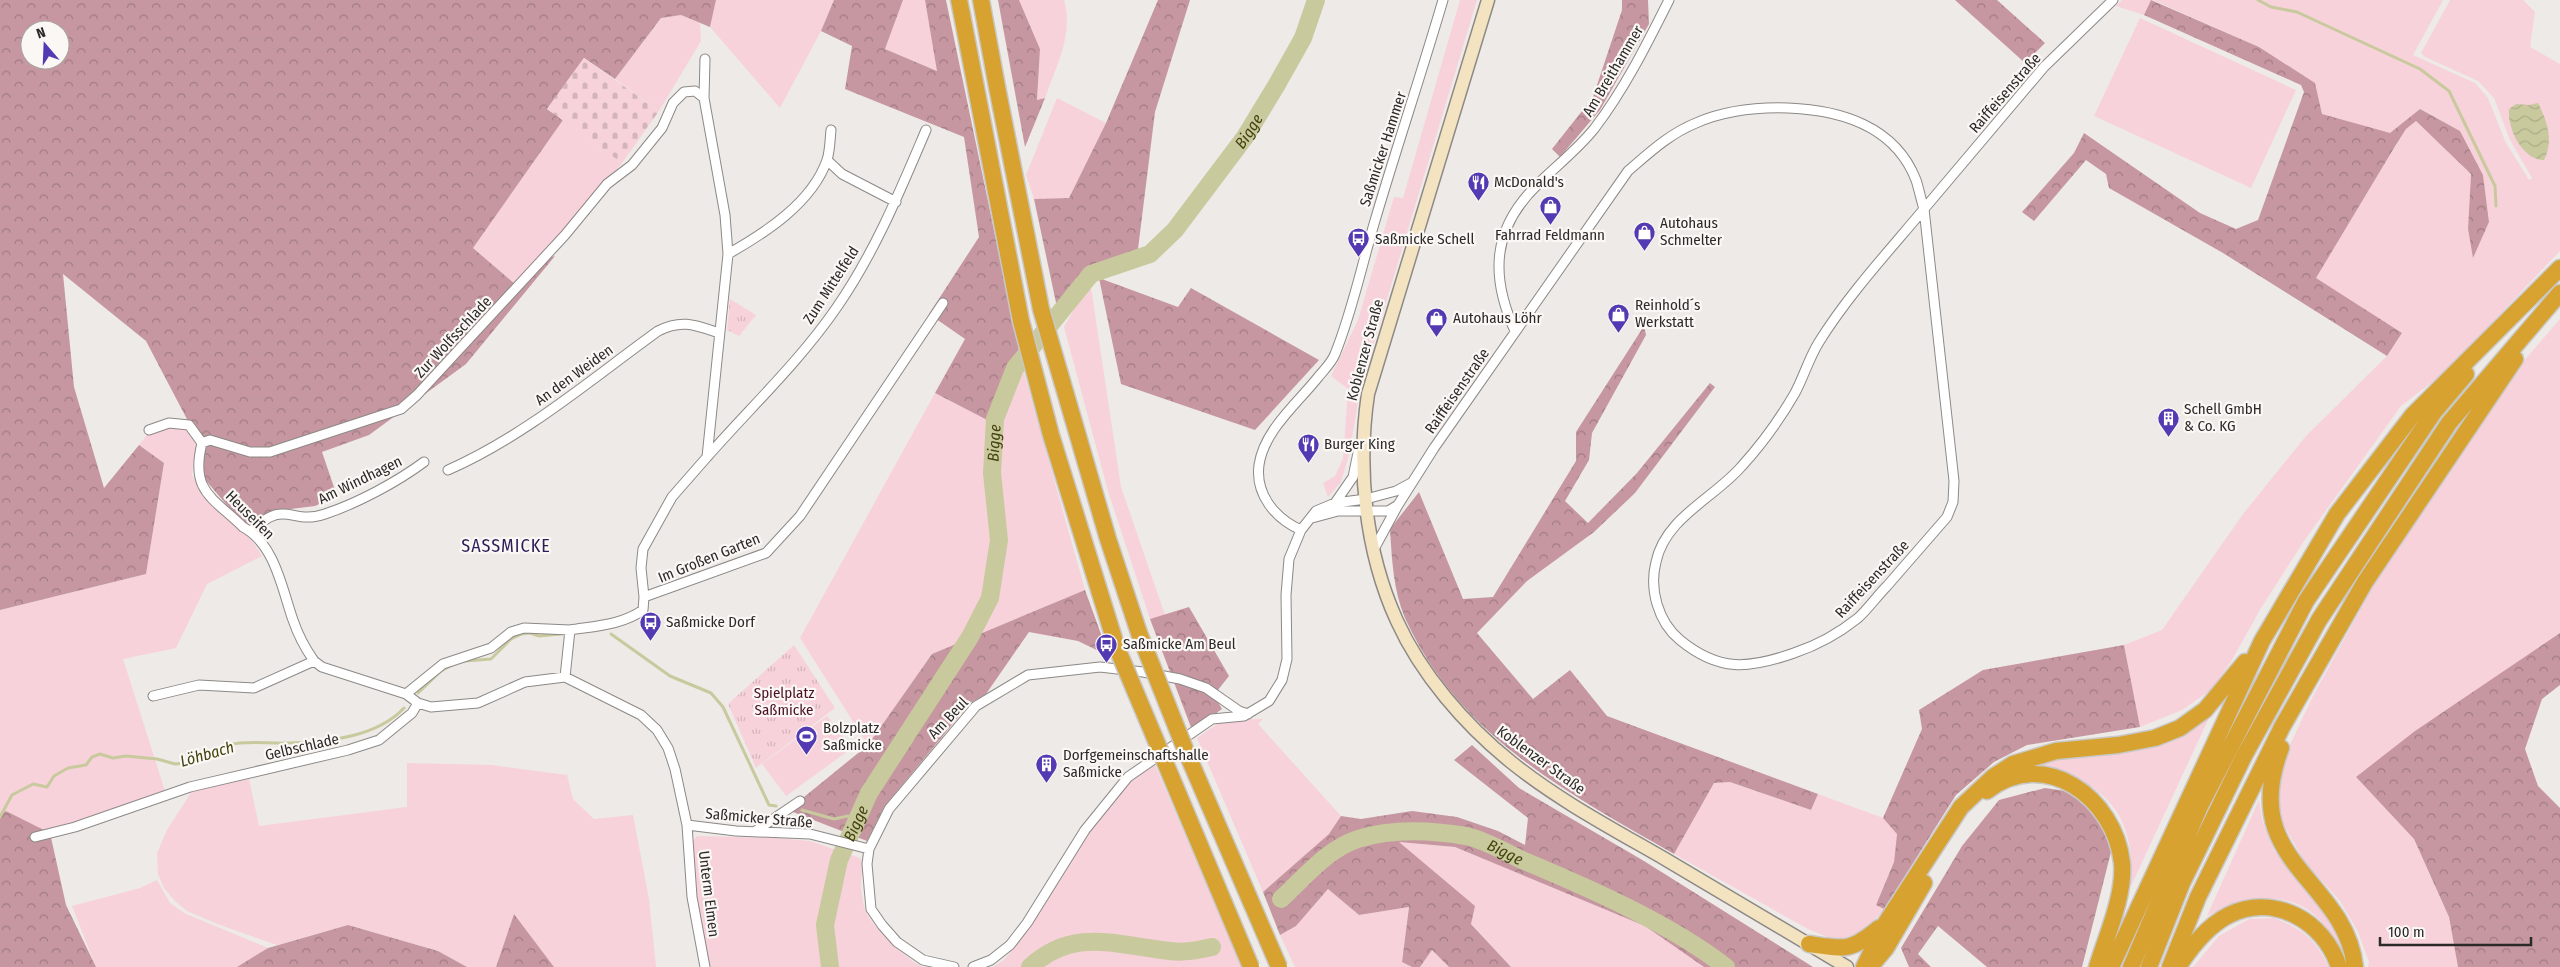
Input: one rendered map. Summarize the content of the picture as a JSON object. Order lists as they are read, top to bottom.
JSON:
{
  "streets": {
    "main road": ["Koblenzer Straße"],
    "street": [
      "Am Breithammer",
      "Raiffeisenstraße",
      "Saßmicker Hammer",
      "Zum Mittelfeld",
      "Zur Wolfsschlade",
      "An den Weiden",
      "Am Windhagen",
      "Heuseifen",
      "Im Großen Garten",
      "Am Beul",
      "Gelbschlade",
      "Saßmicker Straße",
      "Unterm Elmen"
    ]
  },
  "crossings": [
    ["Am Breithammer", "Raiffeisenstraße"],
    ["Raiffeisenstraße", "Koblenzer Straße"],
    ["Zur Wolfsschlade", "Heuseifen"],
    ["Am Windhagen", "Heuseifen"],
    ["Am Beul", "Saßmicker Straße"],
    ["Saßmicker Straße", "Unterm Elmen"]
  ],
  "districts": ["SASSMICKE"],
  "water": ["Bigge", "Löhbach"],
  "parks": ["Spielplatz Saßmicke"],
  "places": {
    "restaurant": ["McDonald's", "Burger King"],
    "shop": [
      "Fahrrad Feldmann",
      "Autohaus Schmelter",
      "Reinhold´s Werkstatt",
      "Autohaus Löhr"
    ],
    "bus stop": ["Saßmicke Schell", "Saßmicke Dorf", "Saßmicke Am Beul"],
    "building": ["Schell GmbH & Co. KG", "Dorfgemeinschaftshalle Saßmicke"],
    "sports": ["Bolzplatz Saßmicke"]
  },
  "scale_bar": "100 m",
  "north": "top"
}
